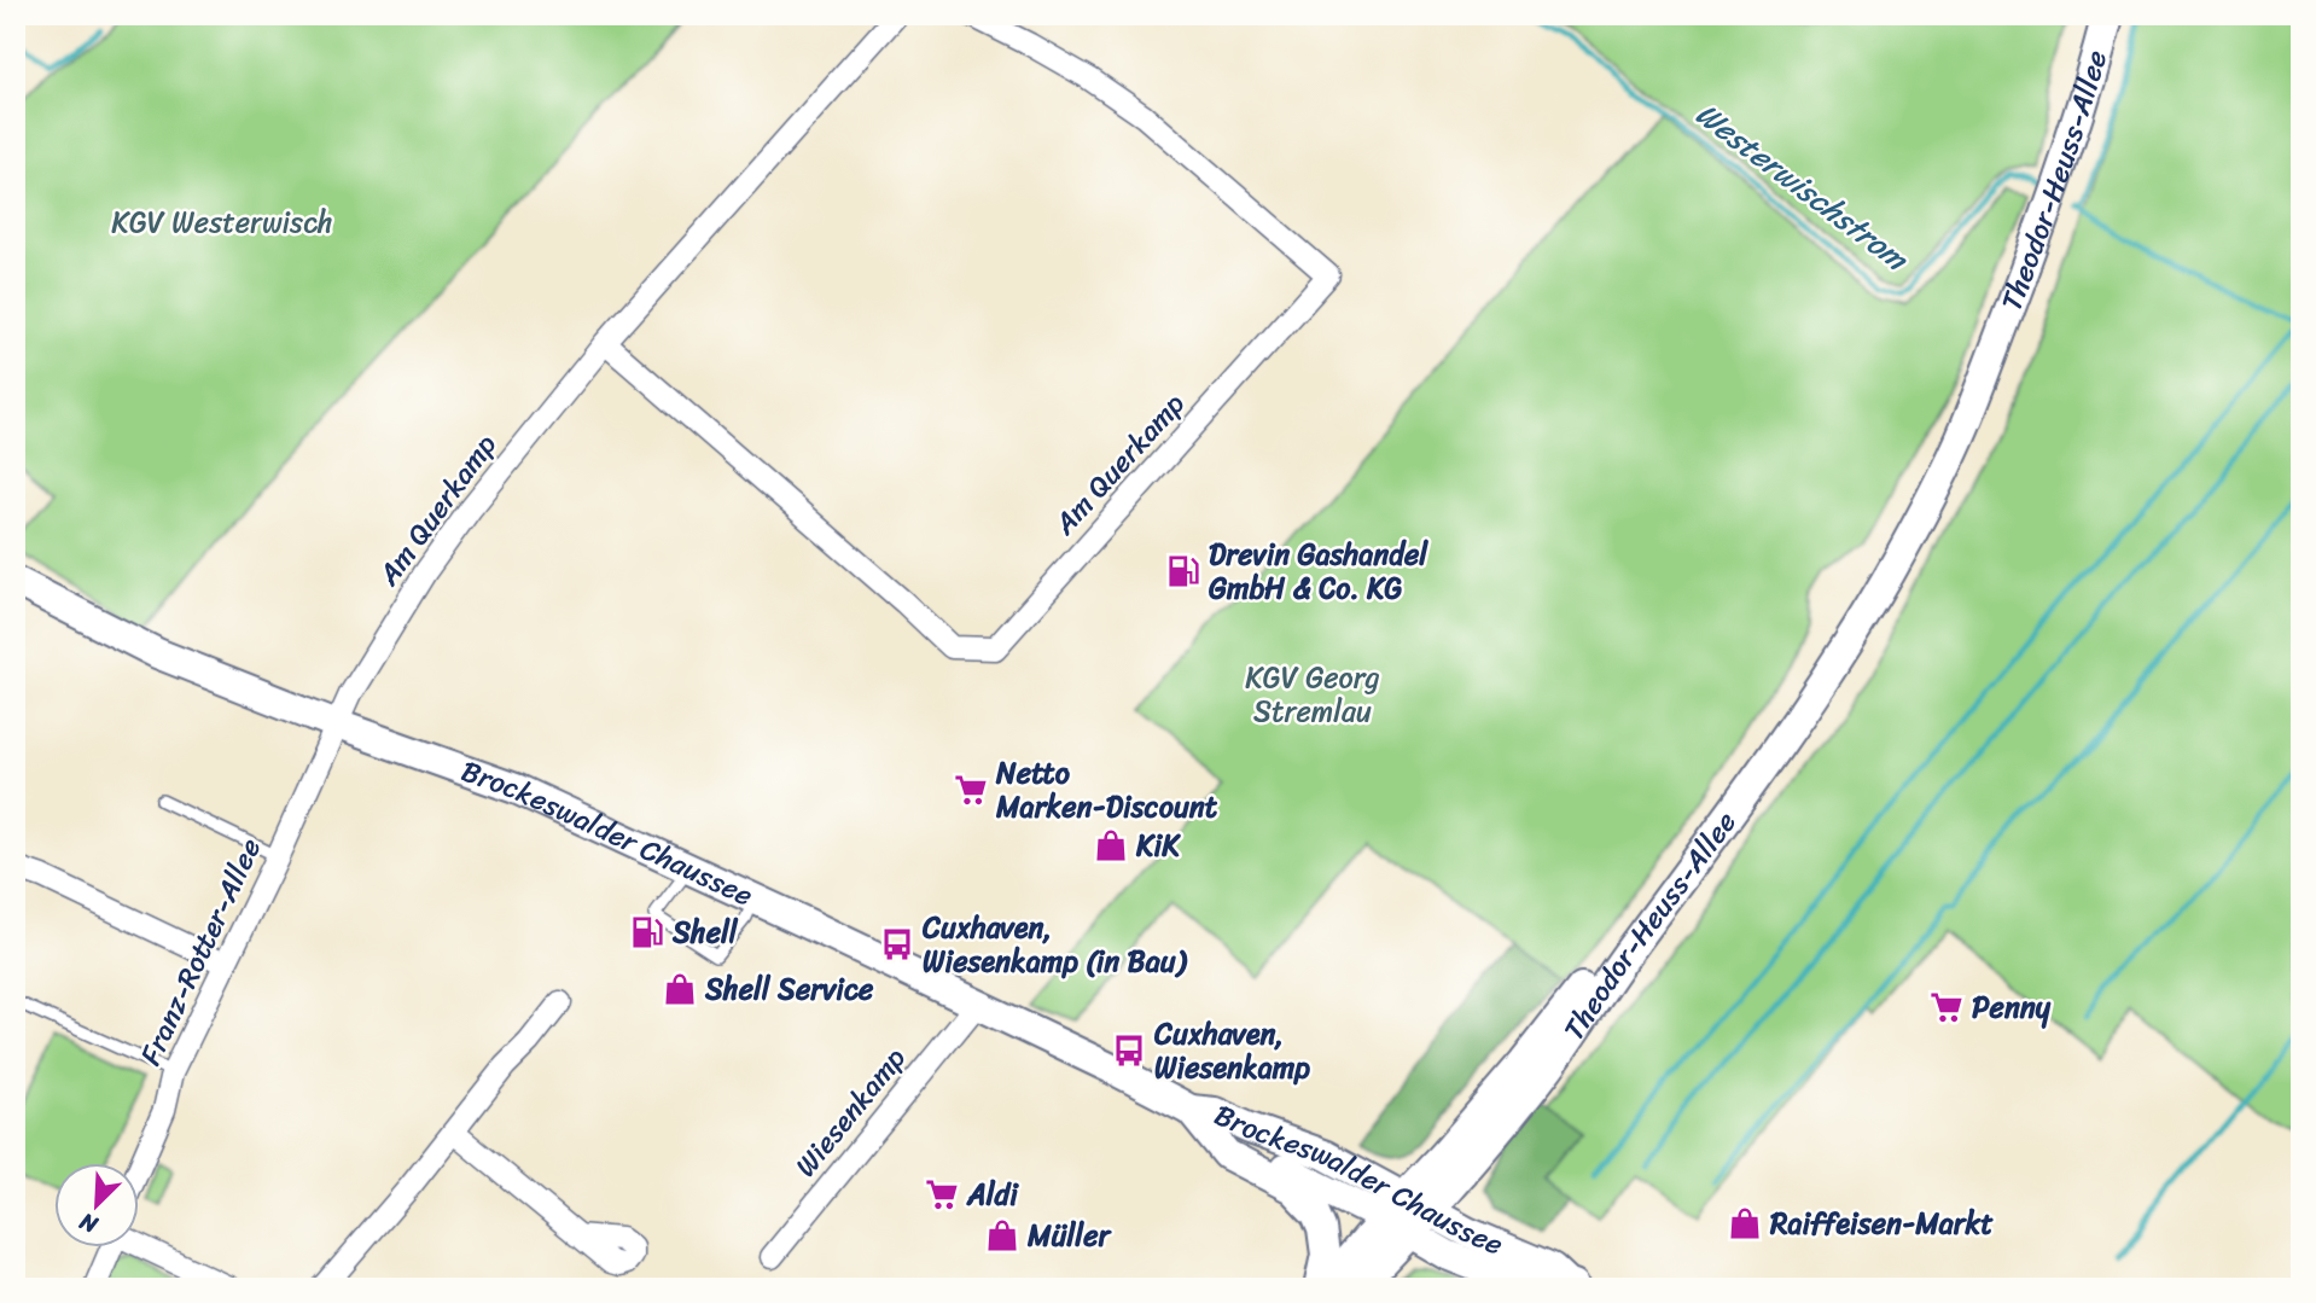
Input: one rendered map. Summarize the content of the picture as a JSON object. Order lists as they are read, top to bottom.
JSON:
{
  "streets": {
    "street": [
      "Theodor-Heuss-Allee",
      "Am Querkamp",
      "Brockeswalder Chaussee",
      "Franz-Rotter-Allee",
      "Wiesenkamp"
    ]
  },
  "crossings": [
    ["Theodor-Heuss-Allee", "Brockeswalder Chaussee"],
    ["Am Querkamp", "Brockeswalder Chaussee"],
    ["Am Querkamp", "Franz-Rotter-Allee"],
    ["Brockeswalder Chaussee", "Franz-Rotter-Allee"],
    ["Brockeswalder Chaussee", "Wiesenkamp"]
  ],
  "water": ["Westerwischstrom"],
  "parks": ["KGV Westerwisch", "KGV Georg Stremlau"],
  "places": {
    "fuel station": ["Drevin Gashandel GmbH & Co. KG", "Shell"],
    "supermarket": ["Netto Marken-Discount", "Penny", "Aldi"],
    "shop": [
      "KiK",
      "Shell Service",
      "Raiffeisen-Markt",
      "Müller"
    ],
    "bus stop": ["Cuxhaven, Wiesenkamp (in Bau)", "Cuxhaven, Wiesenkamp"]
  },
  "north": "bottom left"
}
